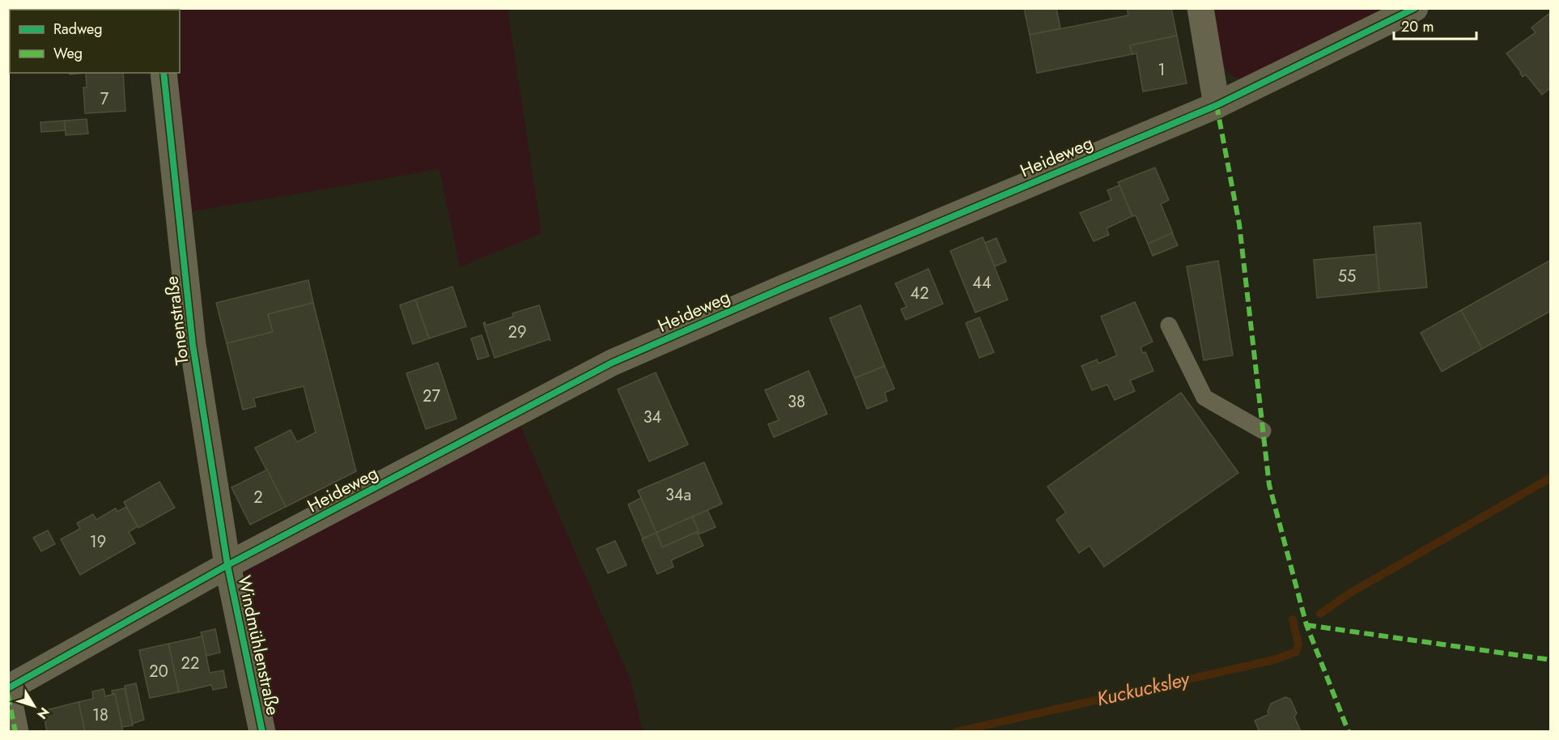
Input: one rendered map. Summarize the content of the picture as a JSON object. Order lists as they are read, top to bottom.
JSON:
{
  "streets": {
    "street": ["Heideweg", "Tonenstraße", "Windmühlenstraße"]
  },
  "crossings": [
    ["Heideweg", "Tonenstraße"],
    ["Heideweg", "Windmühlenstraße"],
    ["Tonenstraße", "Windmühlenstraße"]
  ],
  "water": ["Kuckucksley"],
  "house_numbers": [
    "1",
    "7",
    "55",
    "44",
    "42",
    "29",
    "27",
    "38",
    "34",
    "34a",
    "2",
    "19",
    "22",
    "20",
    "18"
  ],
  "legend": ["Radweg", "Weg"],
  "scale_bar": "20 m",
  "north": "bottom right"
}
